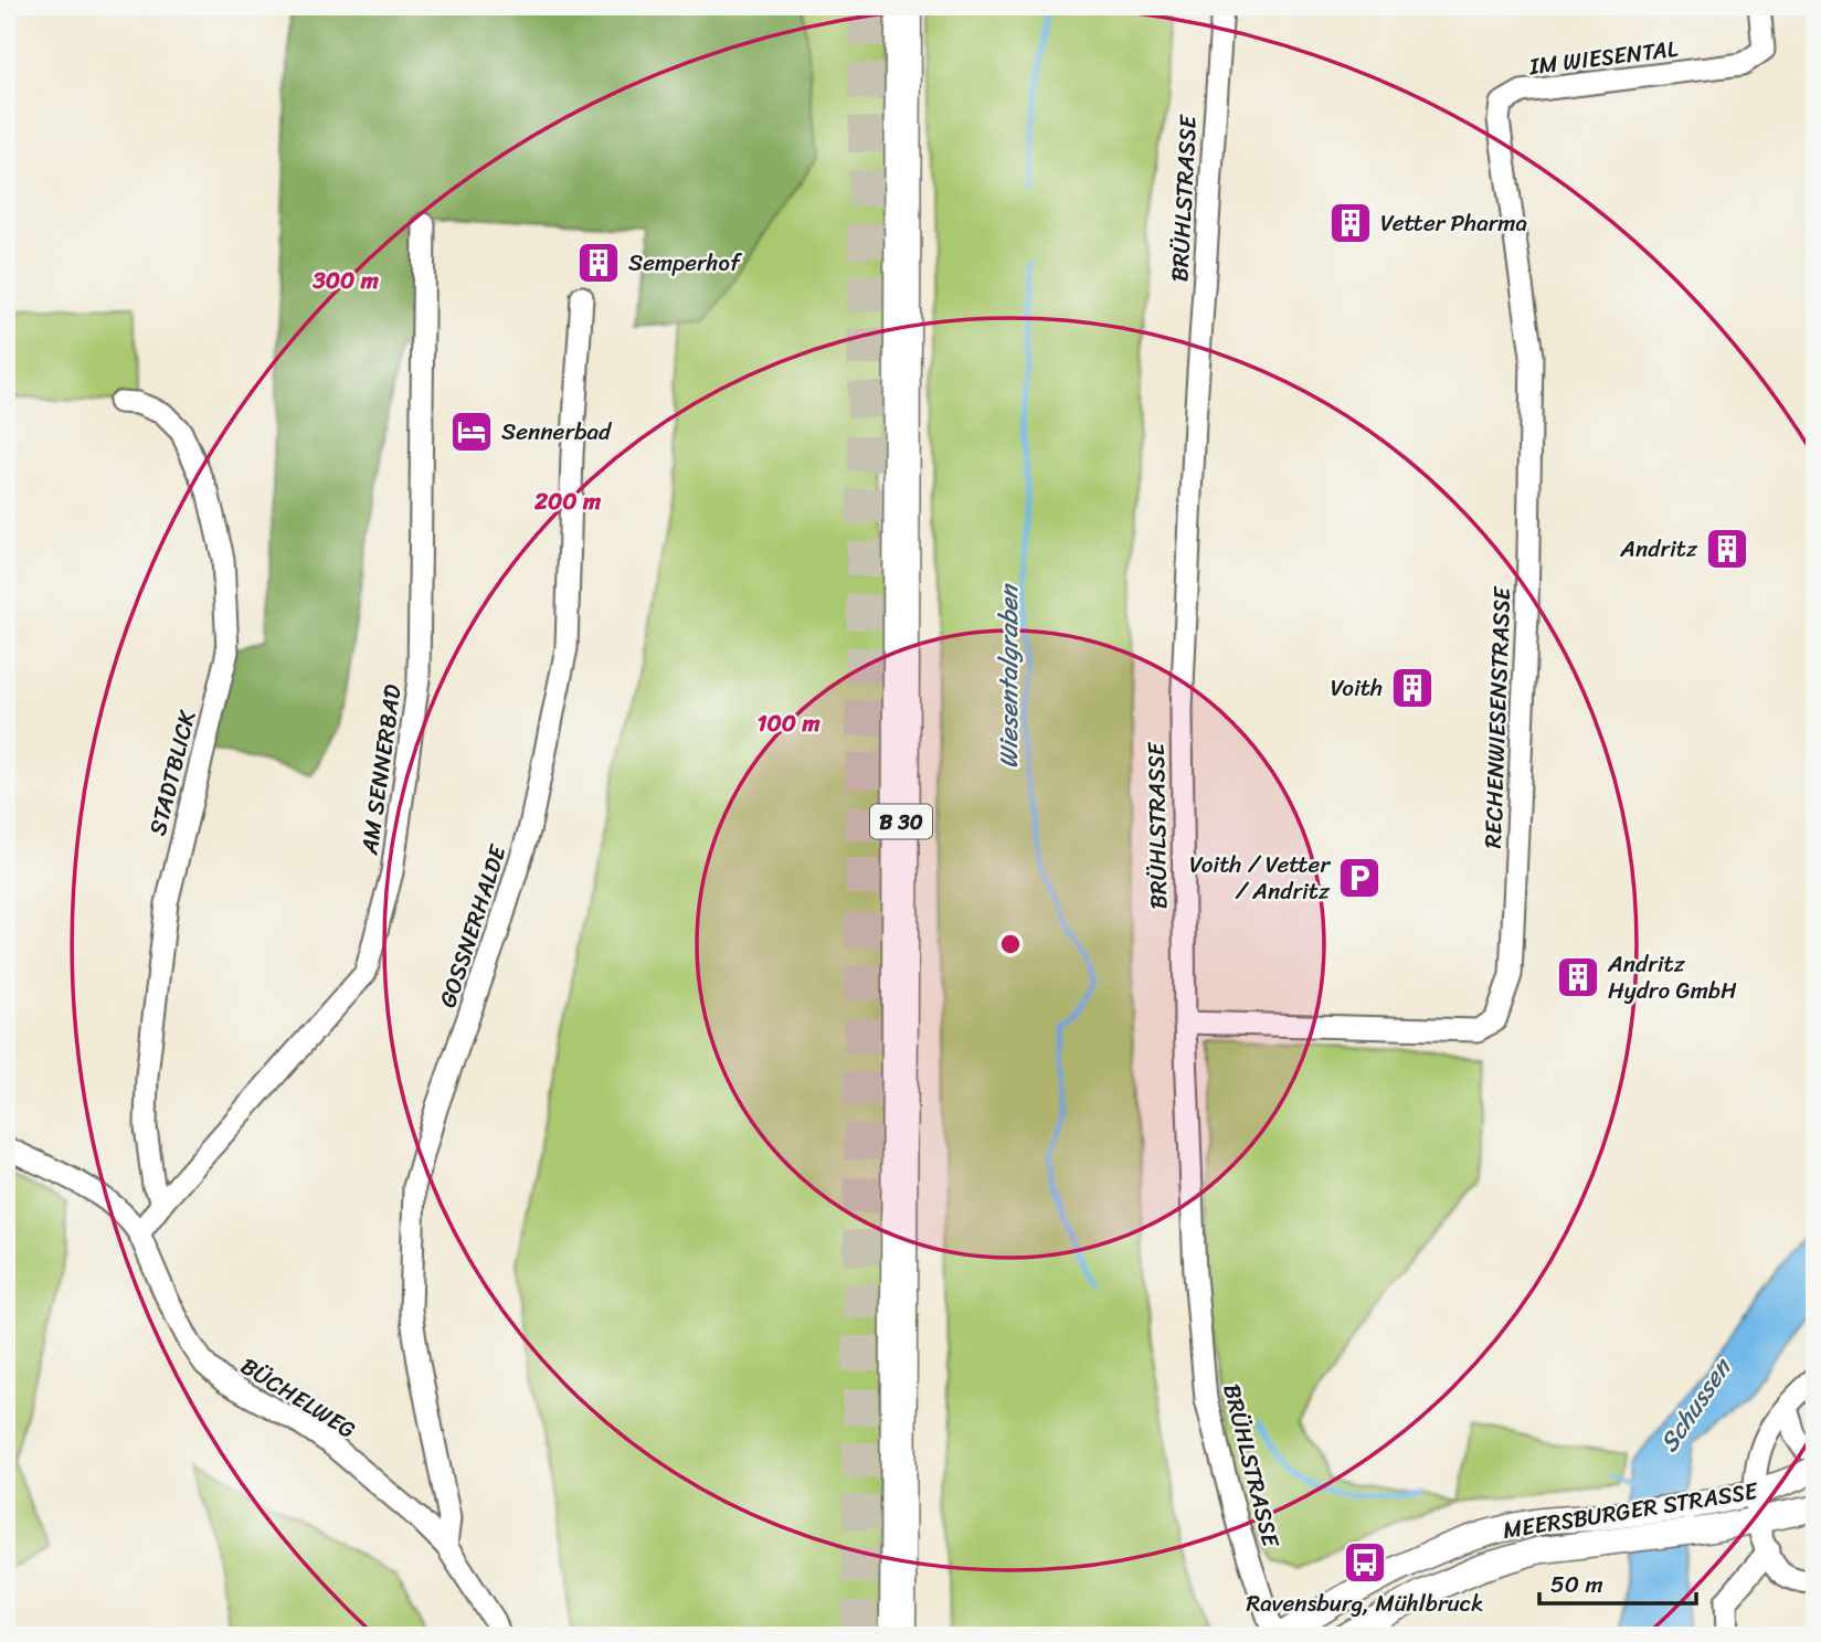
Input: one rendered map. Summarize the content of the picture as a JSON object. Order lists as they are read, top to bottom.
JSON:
{
  "streets": {
    "highway": ["B 30"],
    "street": [
      "IM WIESENTAL",
      "BRÜHLSTRASSE",
      "RECHENWIESENSTRASSE",
      "AM SENNERBAD",
      "STADTBLICK",
      "GOSSNERHALDE",
      "BÜCHELWEG",
      "MEERSBURGER STRASSE"
    ]
  },
  "crossings": [
    ["IM WIESENTAL", "RECHENWIESENSTRASSE"],
    ["BRÜHLSTRASSE", "RECHENWIESENSTRASSE"],
    ["BRÜHLSTRASSE", "MEERSBURGER STRASSE"],
    ["AM SENNERBAD", "STADTBLICK"],
    ["AM SENNERBAD", "BÜCHELWEG"],
    ["GOSSNERHALDE", "BÜCHELWEG"]
  ],
  "water": ["Wiesentalgraben", "Schussen"],
  "places": {
    "building": [
      "Vetter Pharma",
      "Semperhof",
      "Andritz",
      "Voith",
      "Andritz Hydro GmbH"
    ],
    "hotel": ["Sennerbad"],
    "parking": ["Voith / Vetter / Andritz"],
    "bus stop": ["Ravensburg, Mühlbruck"]
  },
  "scale_bar": "50 m",
  "rings": ["300 m", "200 m", "100 m"]
}
